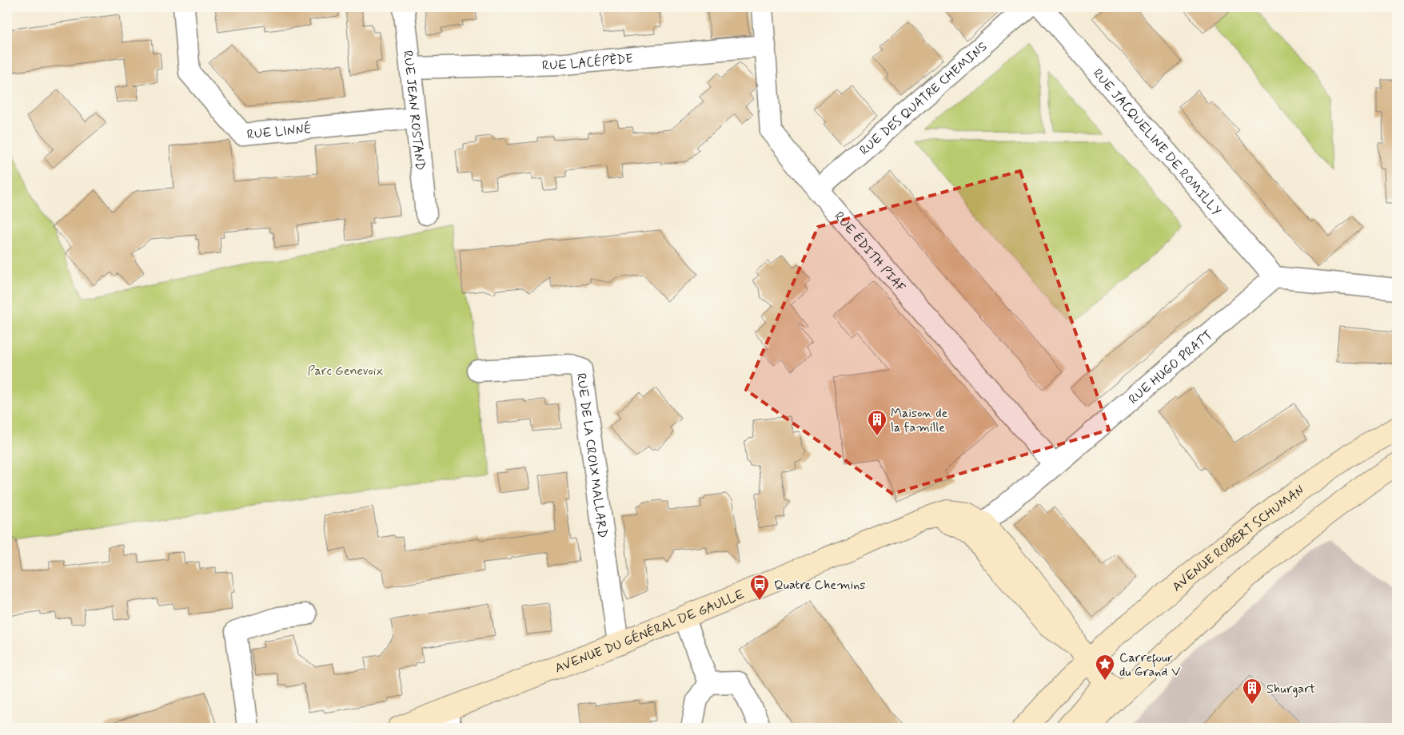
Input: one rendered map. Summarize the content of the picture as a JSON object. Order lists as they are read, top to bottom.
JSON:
{
  "streets": {
    "main road": ["AVENUE ROBERT SCHUMAN", "AVENUE DU GÉNÉRAL DE GAULLE"],
    "street": [
      "RUE LACÉPÈDE",
      "RUE DES QUATRE CHEMINS",
      "RUE JEAN ROSTAND",
      "RUE LINNÉ",
      "RUE JACQUELINE DE ROMILLY",
      "RUE ÉDITH PIAF",
      "RUE HUGO PRATT",
      "RUE DE LA CROIX MALLARD"
    ]
  },
  "crossings": [
    ["RUE LACÉPÈDE", "RUE JEAN ROSTAND"],
    ["RUE LACÉPÈDE", "RUE ÉDITH PIAF"],
    ["RUE DES QUATRE CHEMINS", "RUE ÉDITH PIAF"],
    ["RUE JEAN ROSTAND", "RUE LINNÉ"],
    ["RUE JACQUELINE DE ROMILLY", "RUE HUGO PRATT"],
    ["RUE ÉDITH PIAF", "RUE HUGO PRATT"],
    ["RUE HUGO PRATT", "AVENUE DU GÉNÉRAL DE GAULLE"],
    ["RUE DE LA CROIX MALLARD", "AVENUE DU GÉNÉRAL DE GAULLE"],
    ["AVENUE ROBERT SCHUMAN", "AVENUE DU GÉNÉRAL DE GAULLE"]
  ],
  "parks": ["Parc Genevoix"],
  "places": {
    "building": ["Maison de la famille", "Shurgart"],
    "bus stop": ["Quatre Chemins"],
    "place": ["Carrefour du Grand V"]
  }
}
